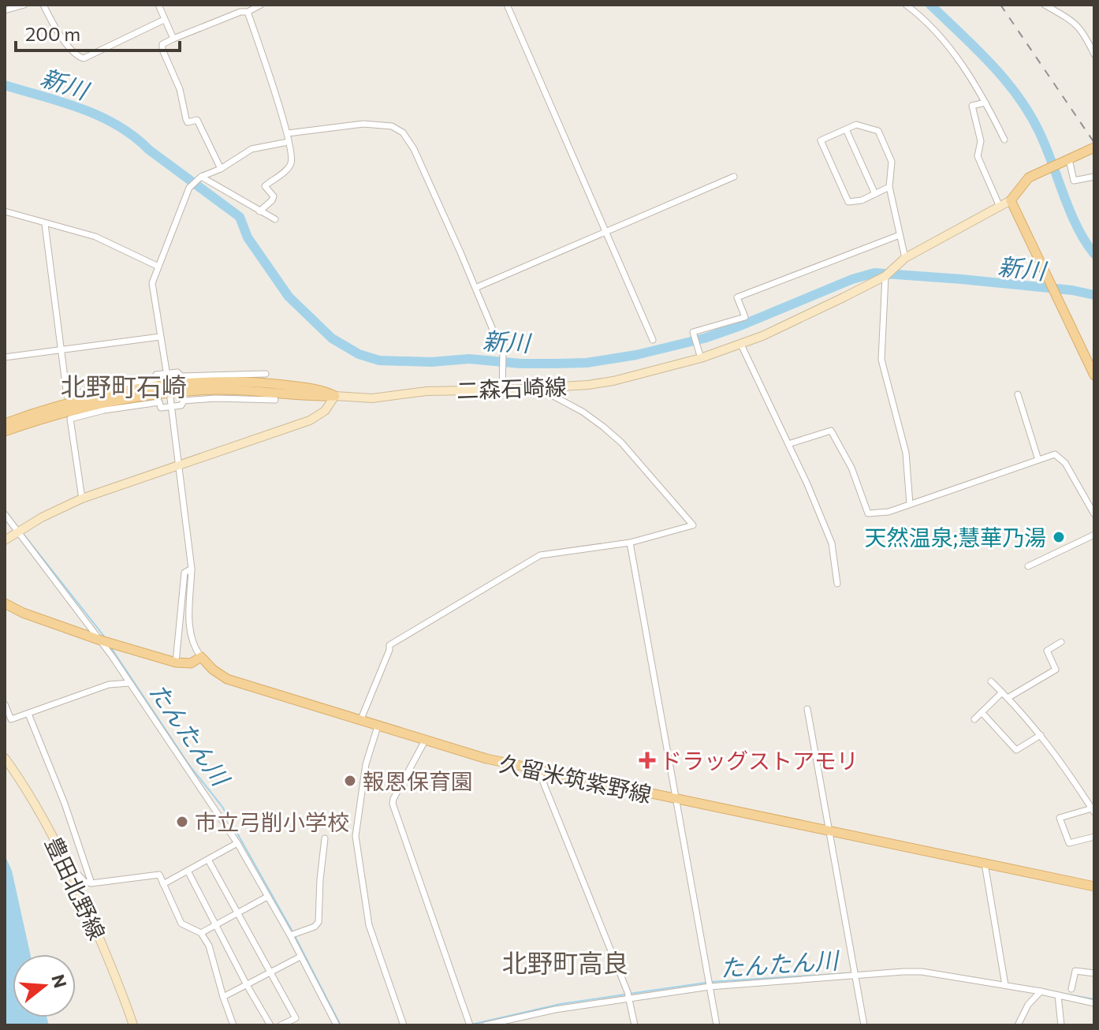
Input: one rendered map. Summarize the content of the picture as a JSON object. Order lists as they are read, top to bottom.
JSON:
{
  "streets": {
    "main road": ["二森石崎線", "久留米筑紫野線", "豊田北野線"]
  },
  "districts": ["北野町石崎", "北野町高良"],
  "water": ["新川", "たんたん川"],
  "places": {
    "other": ["天然温泉;慧華乃湯", "報恩保育園", "市立弓削小学校"],
    "health": ["ドラッグストアモリ"]
  },
  "scale_bar": "200 m",
  "north": "right"
}
